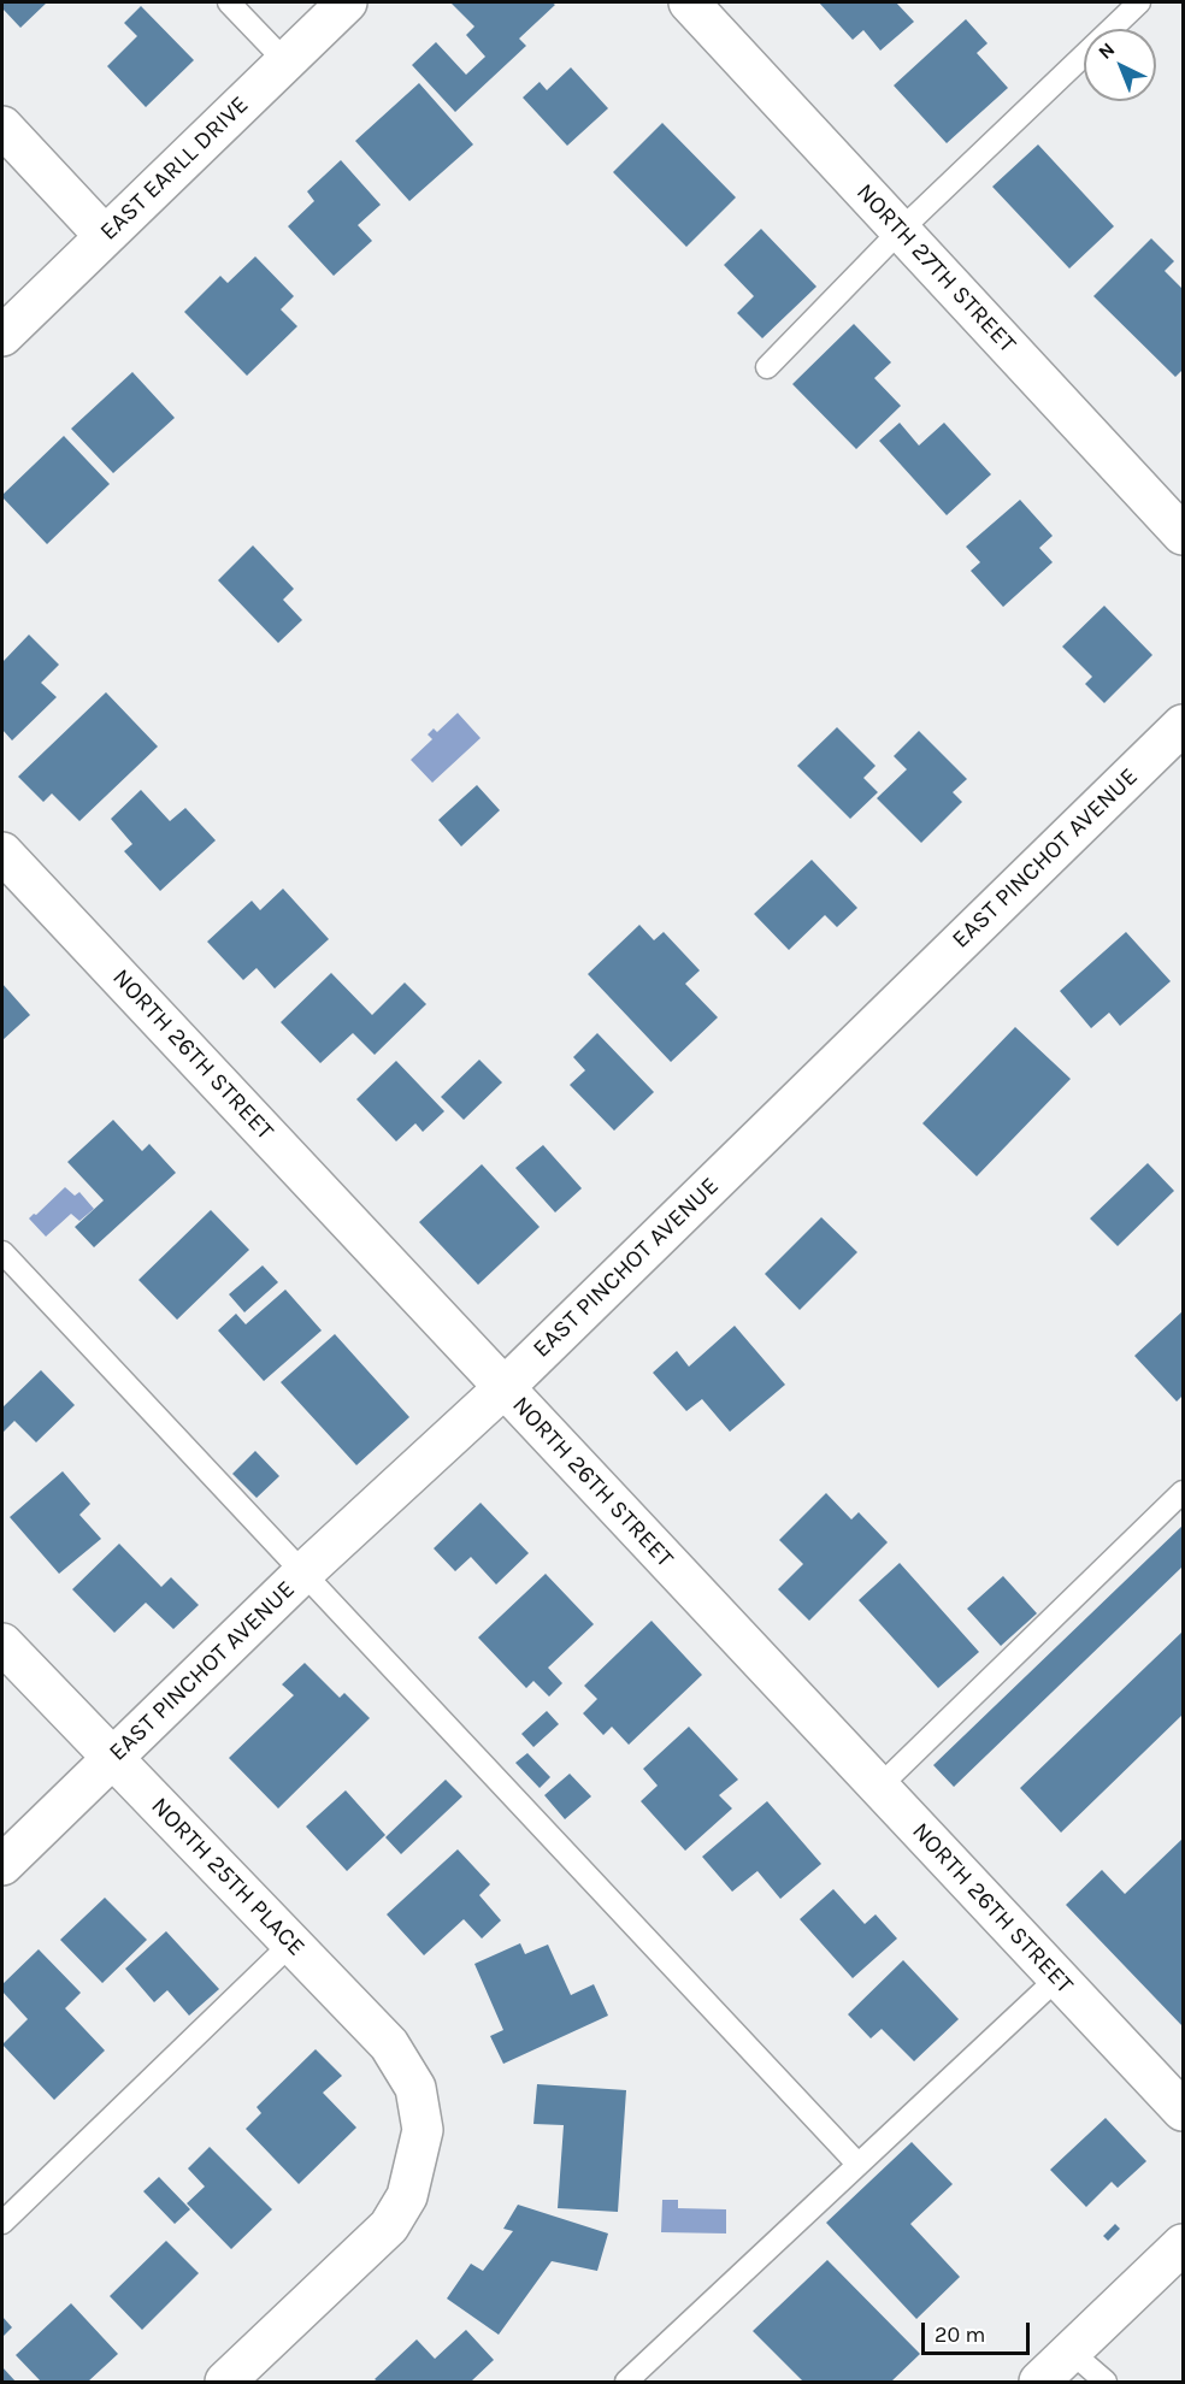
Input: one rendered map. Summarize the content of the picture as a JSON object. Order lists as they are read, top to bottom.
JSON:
{
  "streets": {
    "street": [
      "EAST EARLL DRIVE",
      "NORTH 27TH STREET",
      "EAST PINCHOT AVENUE",
      "NORTH 26TH STREET",
      "NORTH 25TH PLACE"
    ]
  },
  "crossings": [
    ["EAST PINCHOT AVENUE", "NORTH 26TH STREET"],
    ["EAST PINCHOT AVENUE", "NORTH 25TH PLACE"]
  ],
  "scale_bar": "20 m",
  "north": "top left"
}
